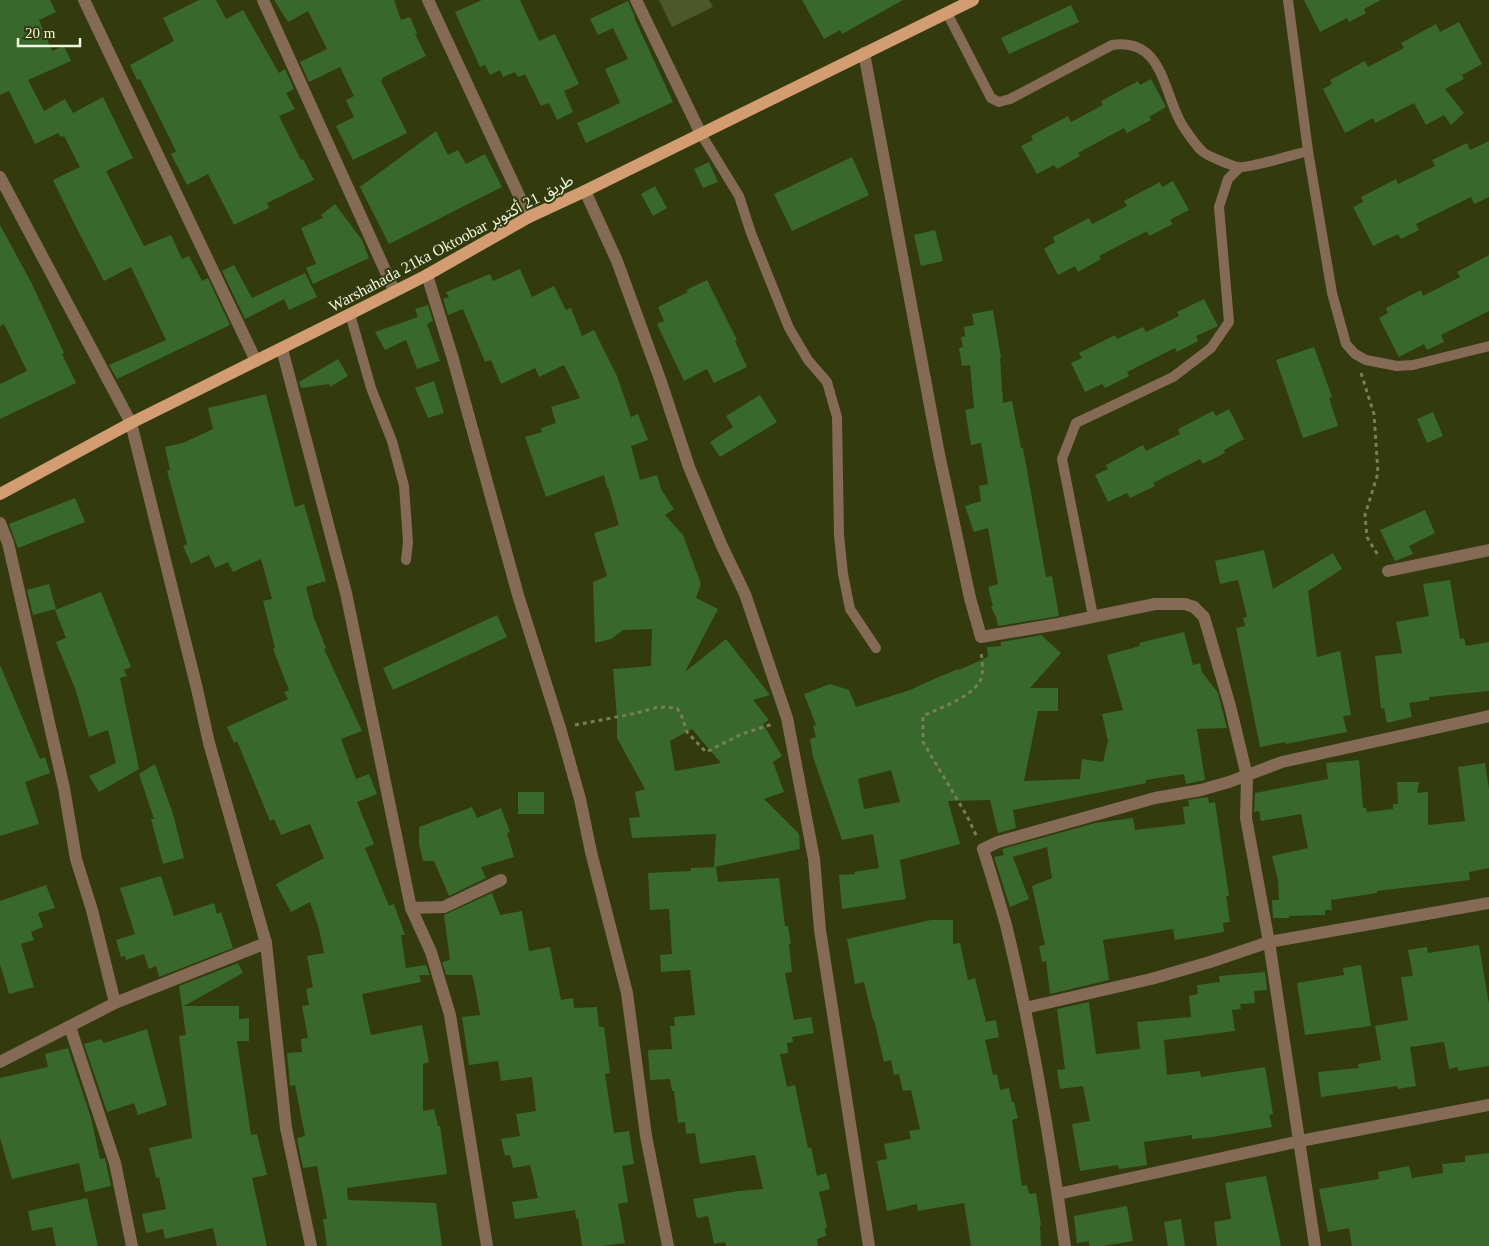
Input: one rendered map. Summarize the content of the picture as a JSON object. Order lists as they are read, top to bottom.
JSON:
{
  "streets": {
    "main road": ["Warshahada 21ka Oktoobar طريق 21 أكتوبر"]
  },
  "scale_bar": "20 m"
}
